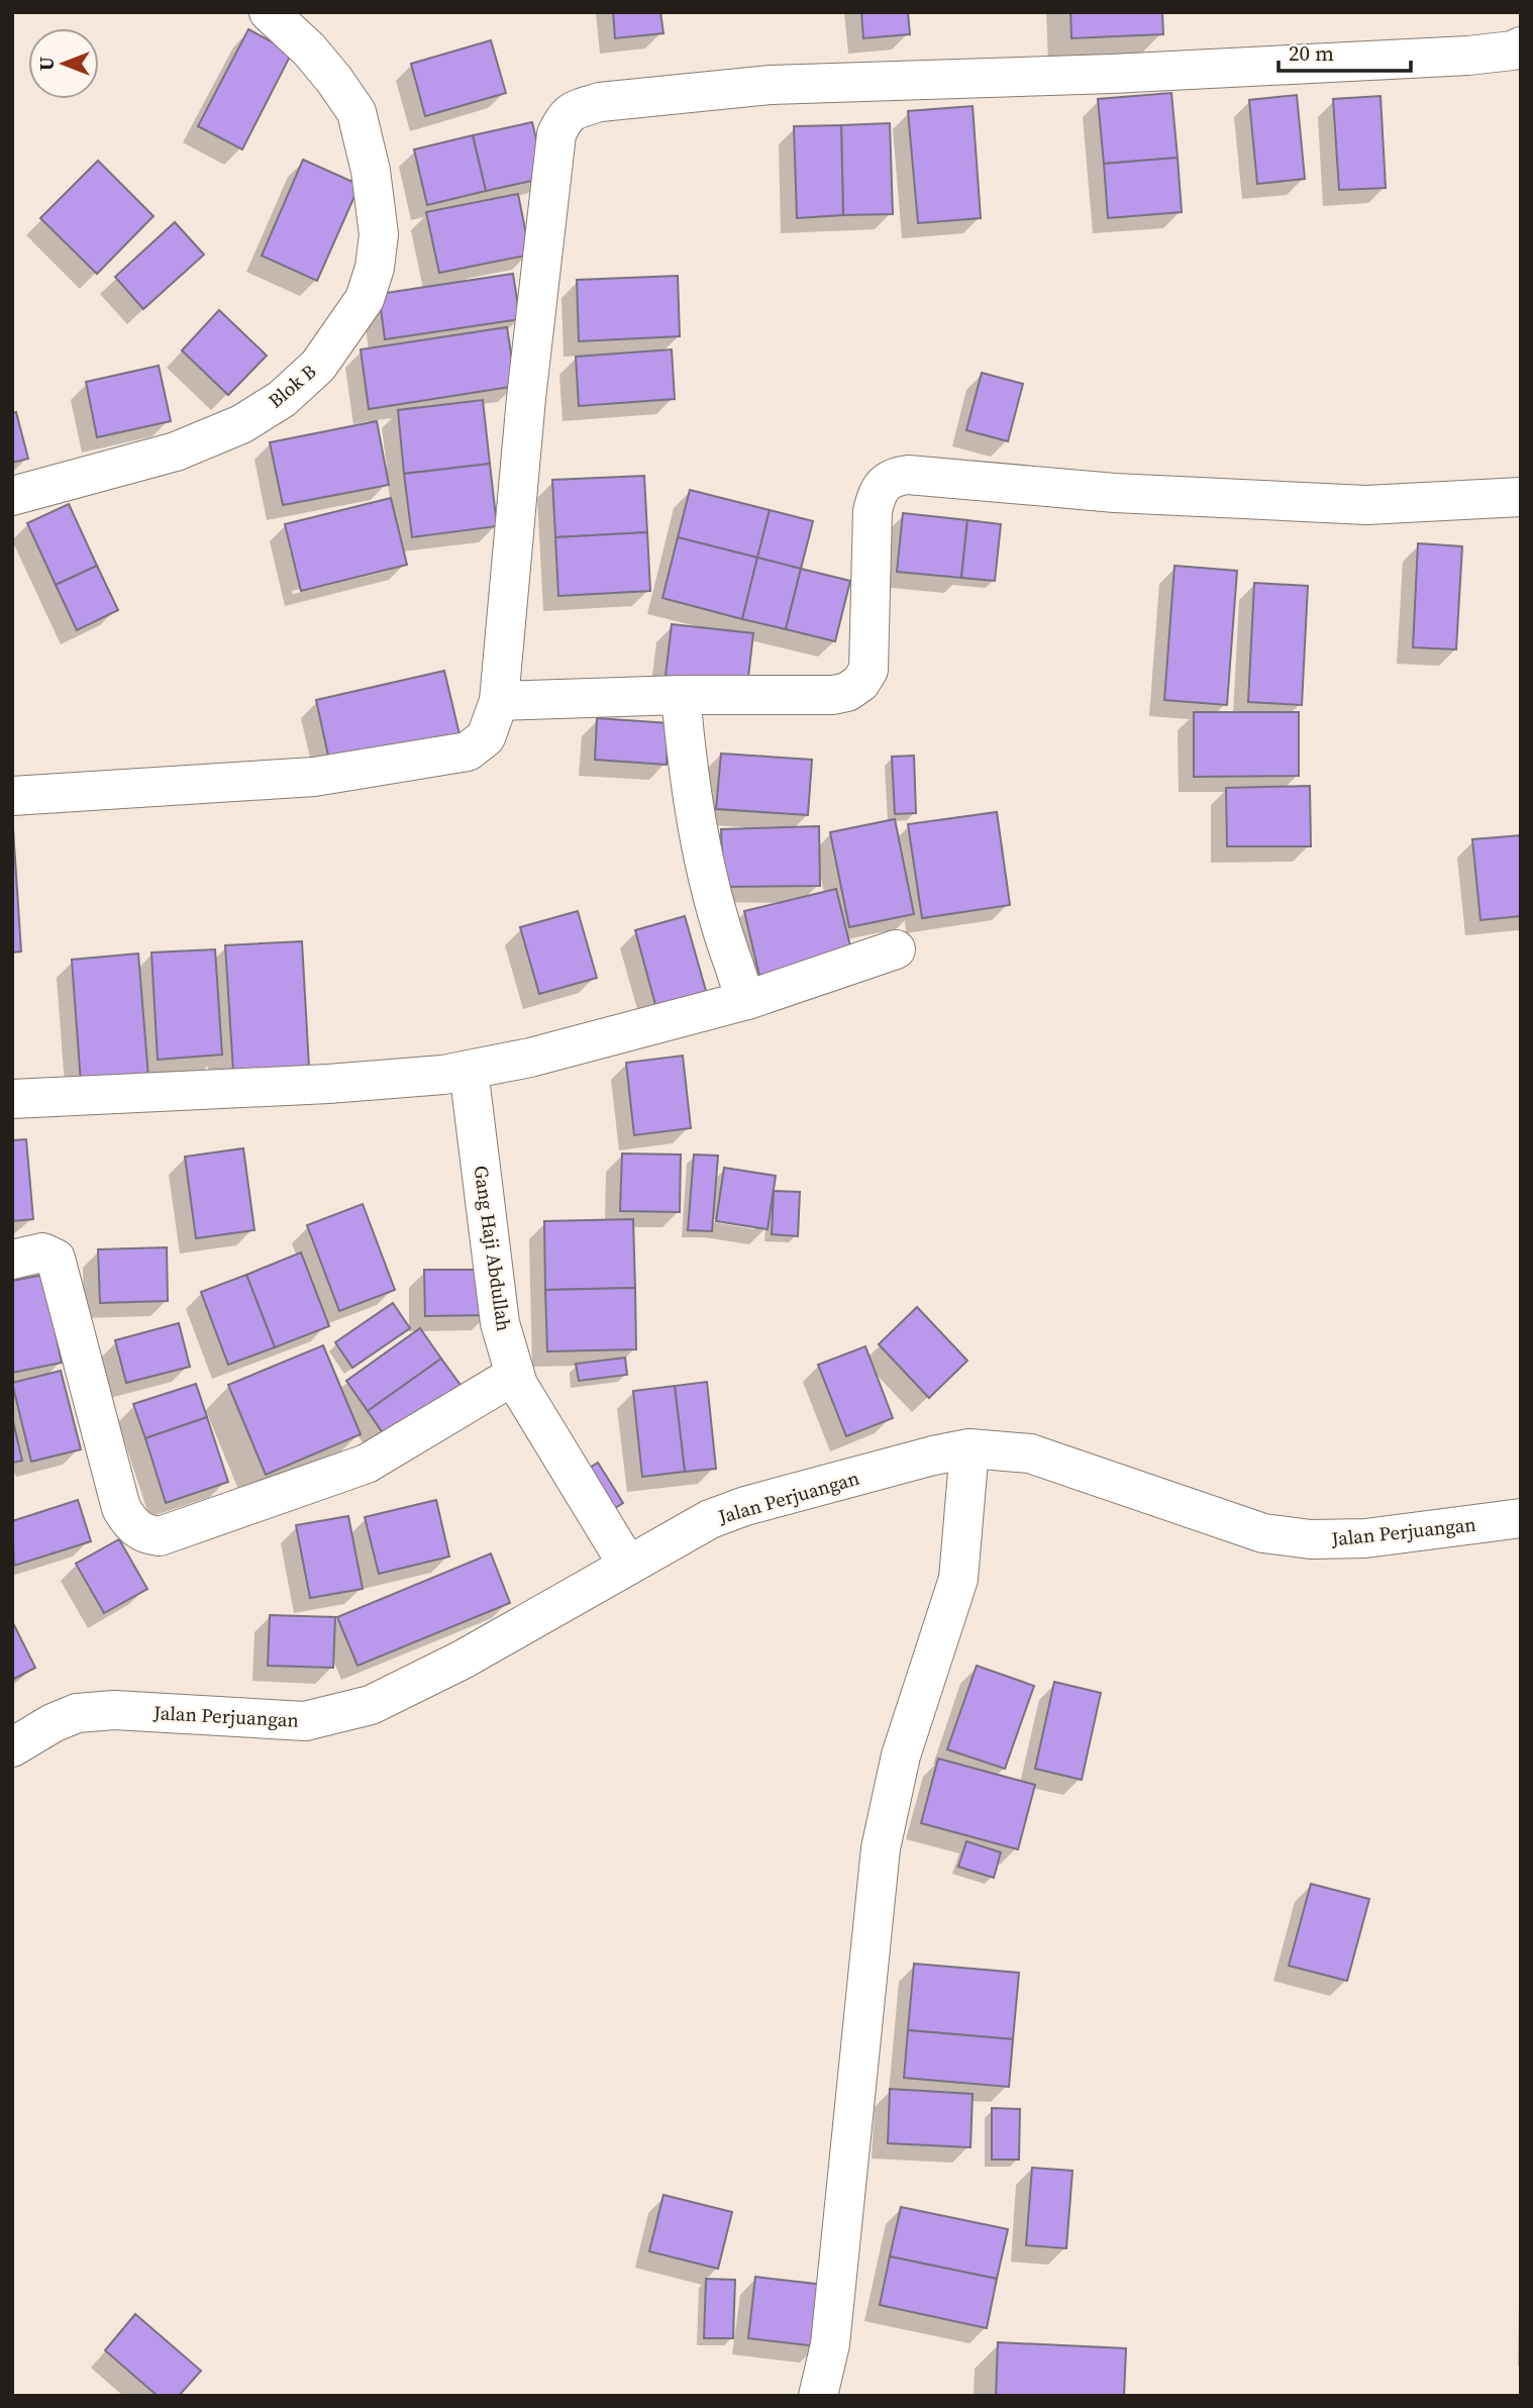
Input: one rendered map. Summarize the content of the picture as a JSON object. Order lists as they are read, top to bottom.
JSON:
{
  "streets": {
    "street": ["Blok B", "Gang Haji Abdullah", "Jalan Perjuangan"]
  },
  "crossings": [
    ["Gang Haji Abdullah", "Jalan Perjuangan"]
  ],
  "scale_bar": "20 m",
  "north": "left"
}
